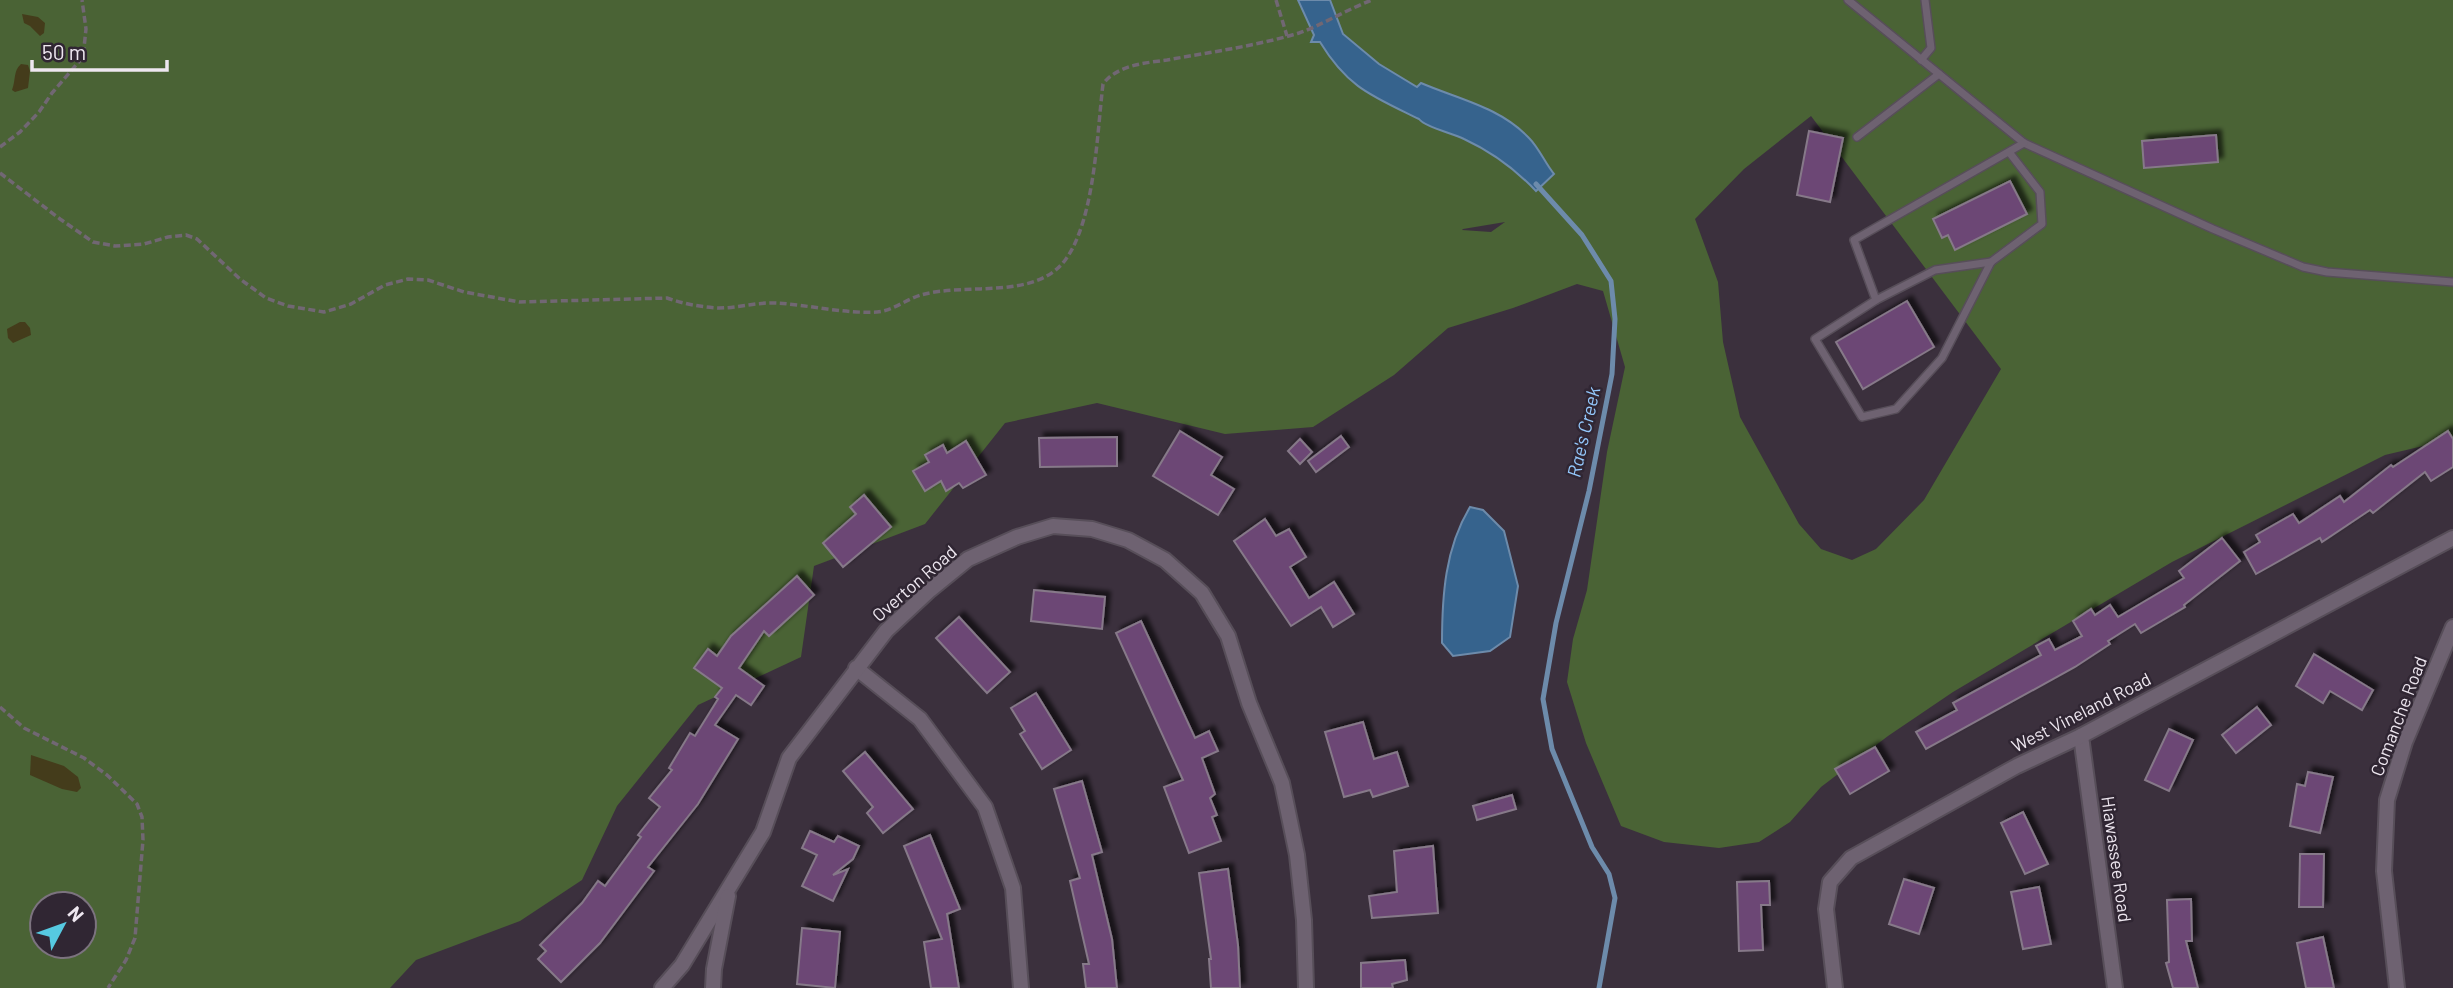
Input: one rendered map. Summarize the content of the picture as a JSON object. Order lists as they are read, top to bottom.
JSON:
{
  "streets": {
    "street": [
      "Overton Road",
      "West Vineland Road",
      "Comanche Road",
      "Hiawassee Road"
    ]
  },
  "crossings": [
    ["West Vineland Road", "Hiawassee Road"]
  ],
  "water": ["Rae's Creek"],
  "scale_bar": "50 m",
  "north": "top right"
}
